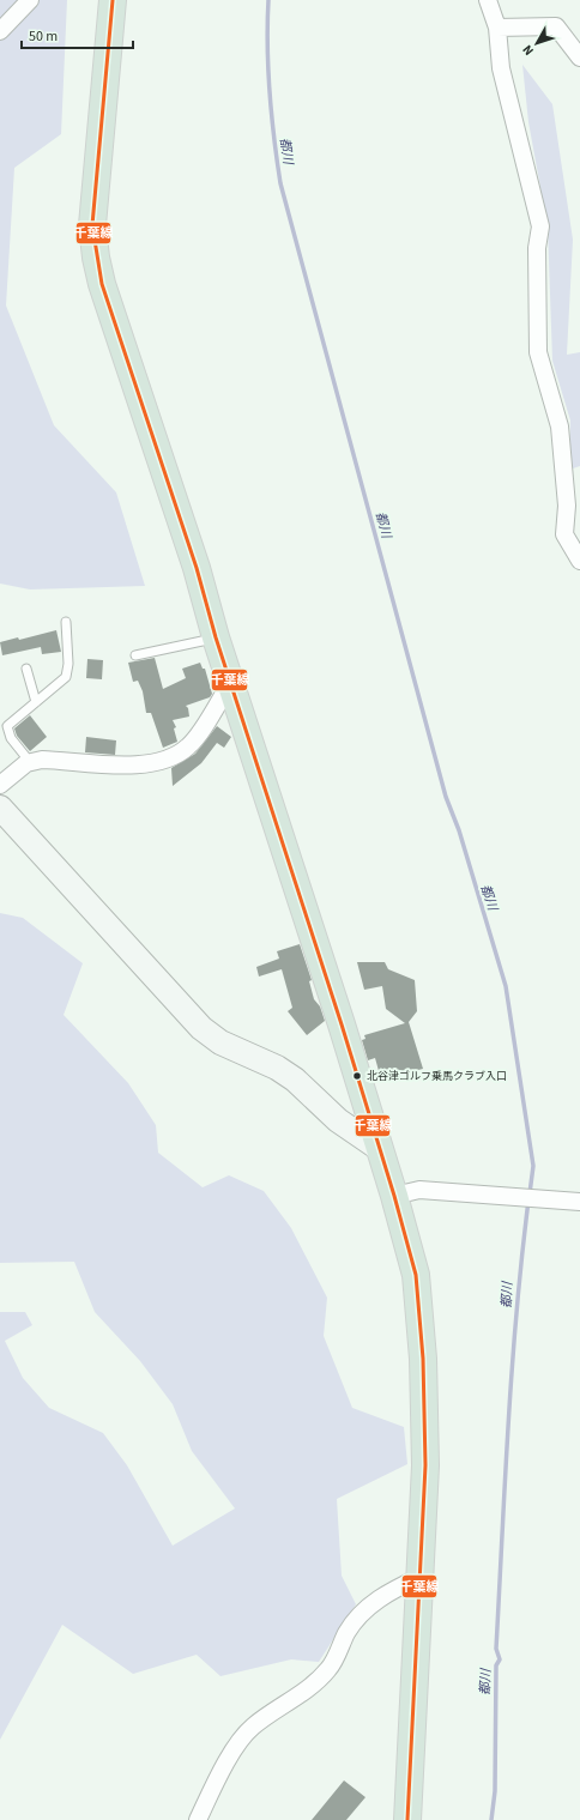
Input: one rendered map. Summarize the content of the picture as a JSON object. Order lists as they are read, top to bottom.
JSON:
{
  "water": ["都川"],
  "places": ["北谷津ゴルフ乗馬クラブ入口"],
  "lines": ["transit line 千葉線"],
  "scale_bar": "50 m",
  "north": "bottom left"
}
